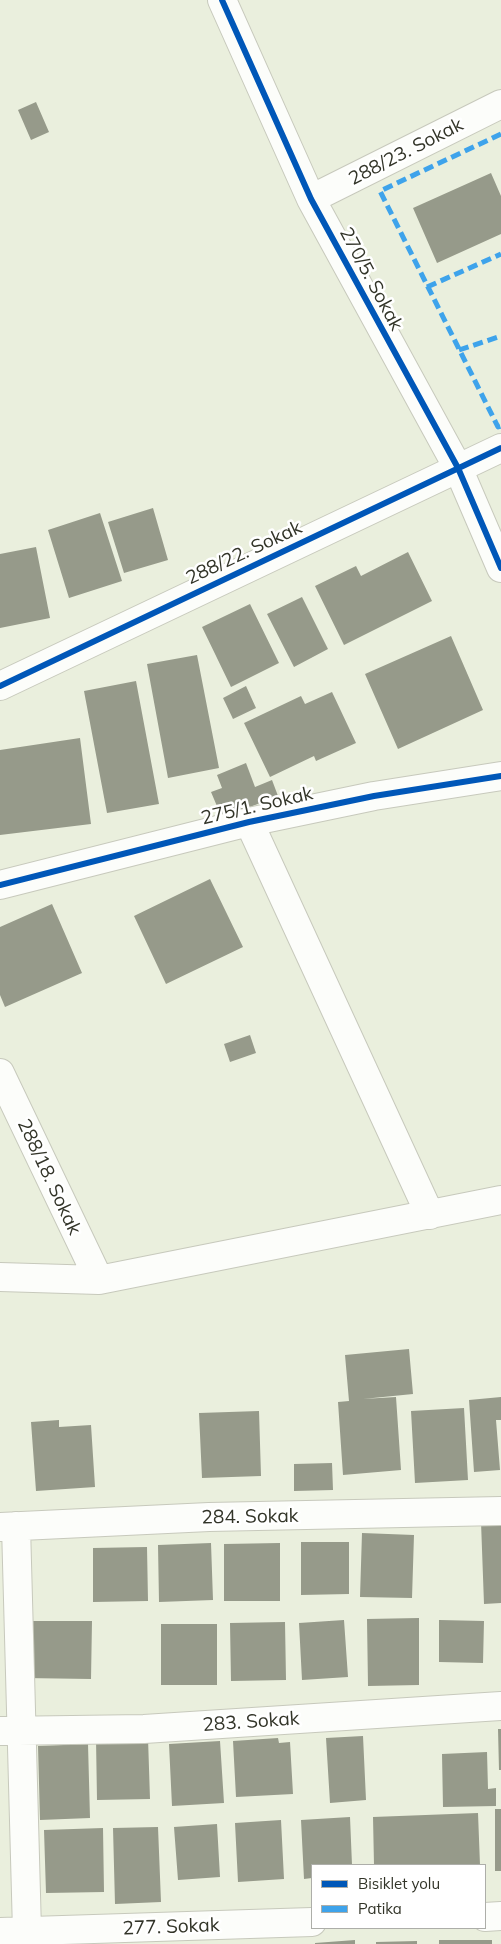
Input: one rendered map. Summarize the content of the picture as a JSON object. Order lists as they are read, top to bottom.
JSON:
{
  "streets": {
    "street": [
      "288/23. Sokak",
      "270/5. Sokak",
      "288/22. Sokak",
      "275/1. Sokak",
      "288/18. Sokak",
      "284. Sokak",
      "283. Sokak",
      "277. Sokak"
    ]
  },
  "crossings": [
    ["288/23. Sokak", "270/5. Sokak"],
    ["270/5. Sokak", "288/22. Sokak"]
  ],
  "legend": ["Bisiklet yolu", "Patika"]
}
